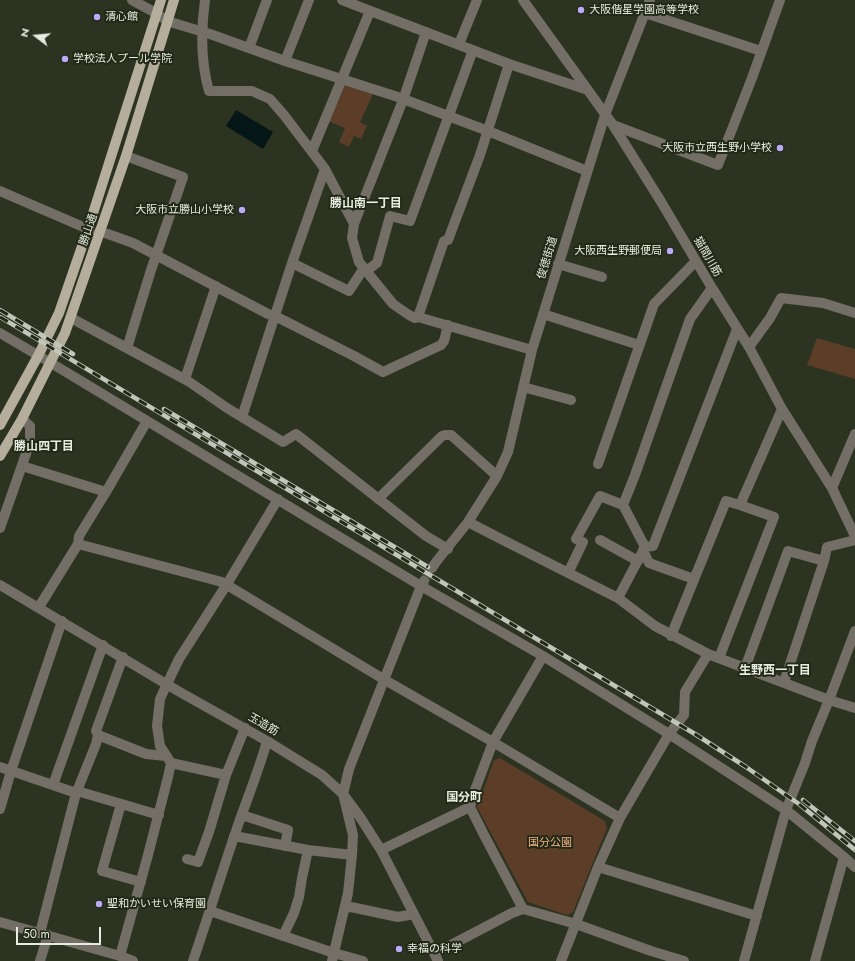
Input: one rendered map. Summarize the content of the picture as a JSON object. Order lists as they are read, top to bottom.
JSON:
{
  "streets": {
    "main road": ["勝山通"],
    "street": ["猫間川筋", "俊徳街道", "玉造筋"]
  },
  "crossings": [
    ["猫間川筋", "俊徳街道"]
  ],
  "districts": [
    "勝山南一丁目",
    "勝山四丁目",
    "生野西一丁目",
    "国分町"
  ],
  "parks": ["国分公園"],
  "places": [
    "大阪偕星学園高等学校",
    "清心館",
    "学校法人プール学院",
    "大阪市立西生野小学校",
    "大阪市立勝山小学校",
    "大阪西生野郵便局",
    "聖和かいせい保育園",
    "幸福の科学"
  ],
  "scale_bar": "50 m",
  "north": "left"
}
